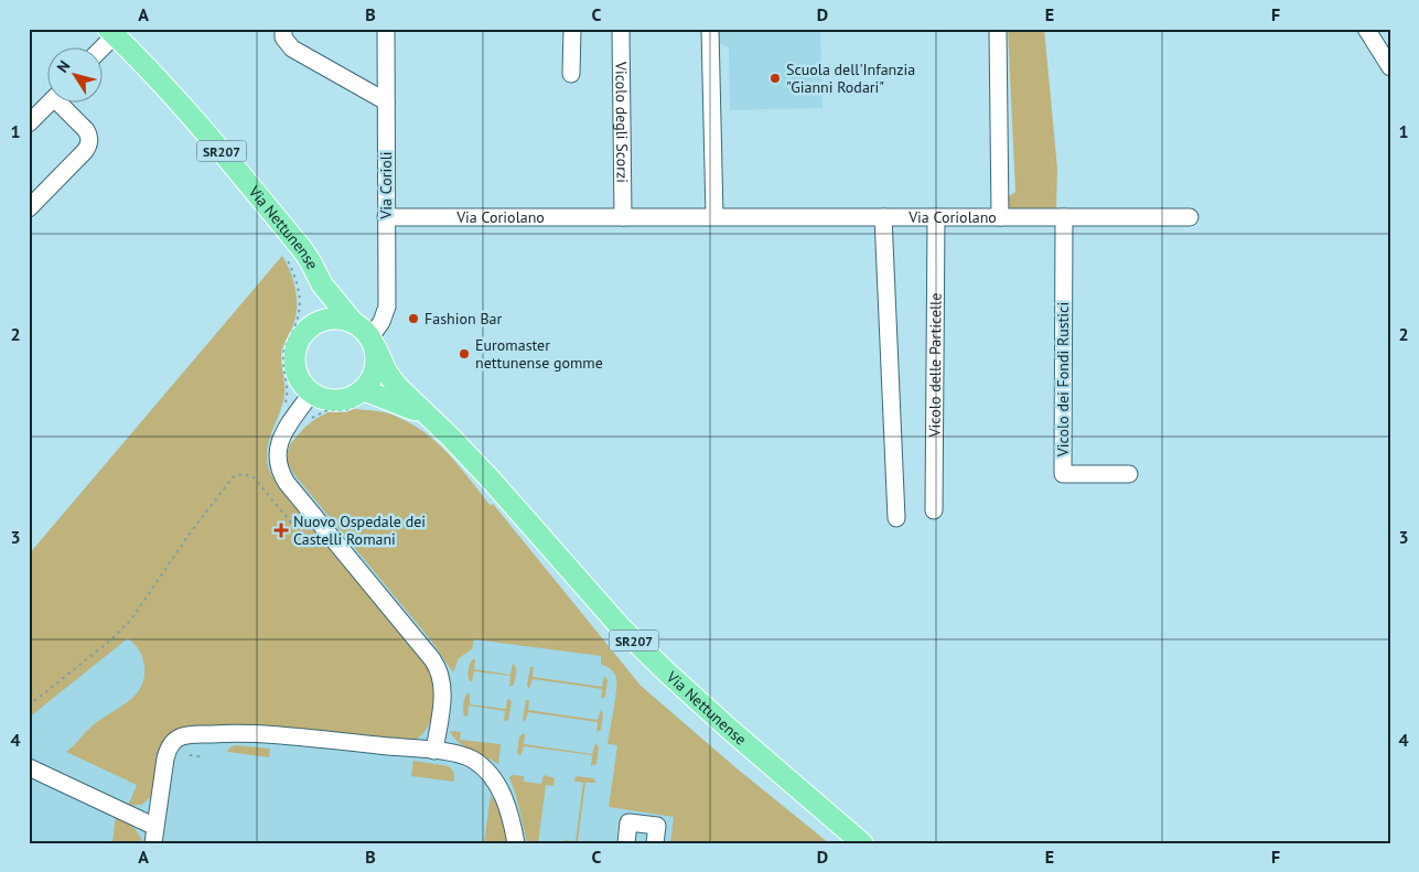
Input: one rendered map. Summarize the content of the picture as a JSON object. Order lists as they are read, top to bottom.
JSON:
{
  "streets": {
    "main road": ["SR207", "Via Nettunense"],
    "street": [
      "Vicolo degli Scorzi",
      "Via Corioli",
      "Via Coriolano",
      "Vicolo delle Particelle",
      "Vicolo dei Fondi Rustici"
    ]
  },
  "crossings": [
    ["Vicolo degli Scorzi", "Via Coriolano"],
    ["SR207", "Via Corioli"],
    ["SR207", "Via Nettunense"],
    ["Via Corioli", "Via Coriolano"],
    ["Via Corioli", "Via Nettunense"],
    ["Via Coriolano", "Vicolo delle Particelle"],
    ["Via Coriolano", "Vicolo dei Fondi Rustici"]
  ],
  "places": {
    "other": ["Scuola dell'Infanzia \"Gianni Rodari\"", "Fashion Bar", "Euromaster nettunense gomme"],
    "health": ["Nuovo Ospedale dei Castelli Romani"]
  },
  "north": "top left",
  "grid": {
    "columns": [
      "A",
      "B",
      "C",
      "D",
      "E",
      "F"
    ],
    "rows": [
      "1",
      "2",
      "3",
      "4"
    ]
  }
}
